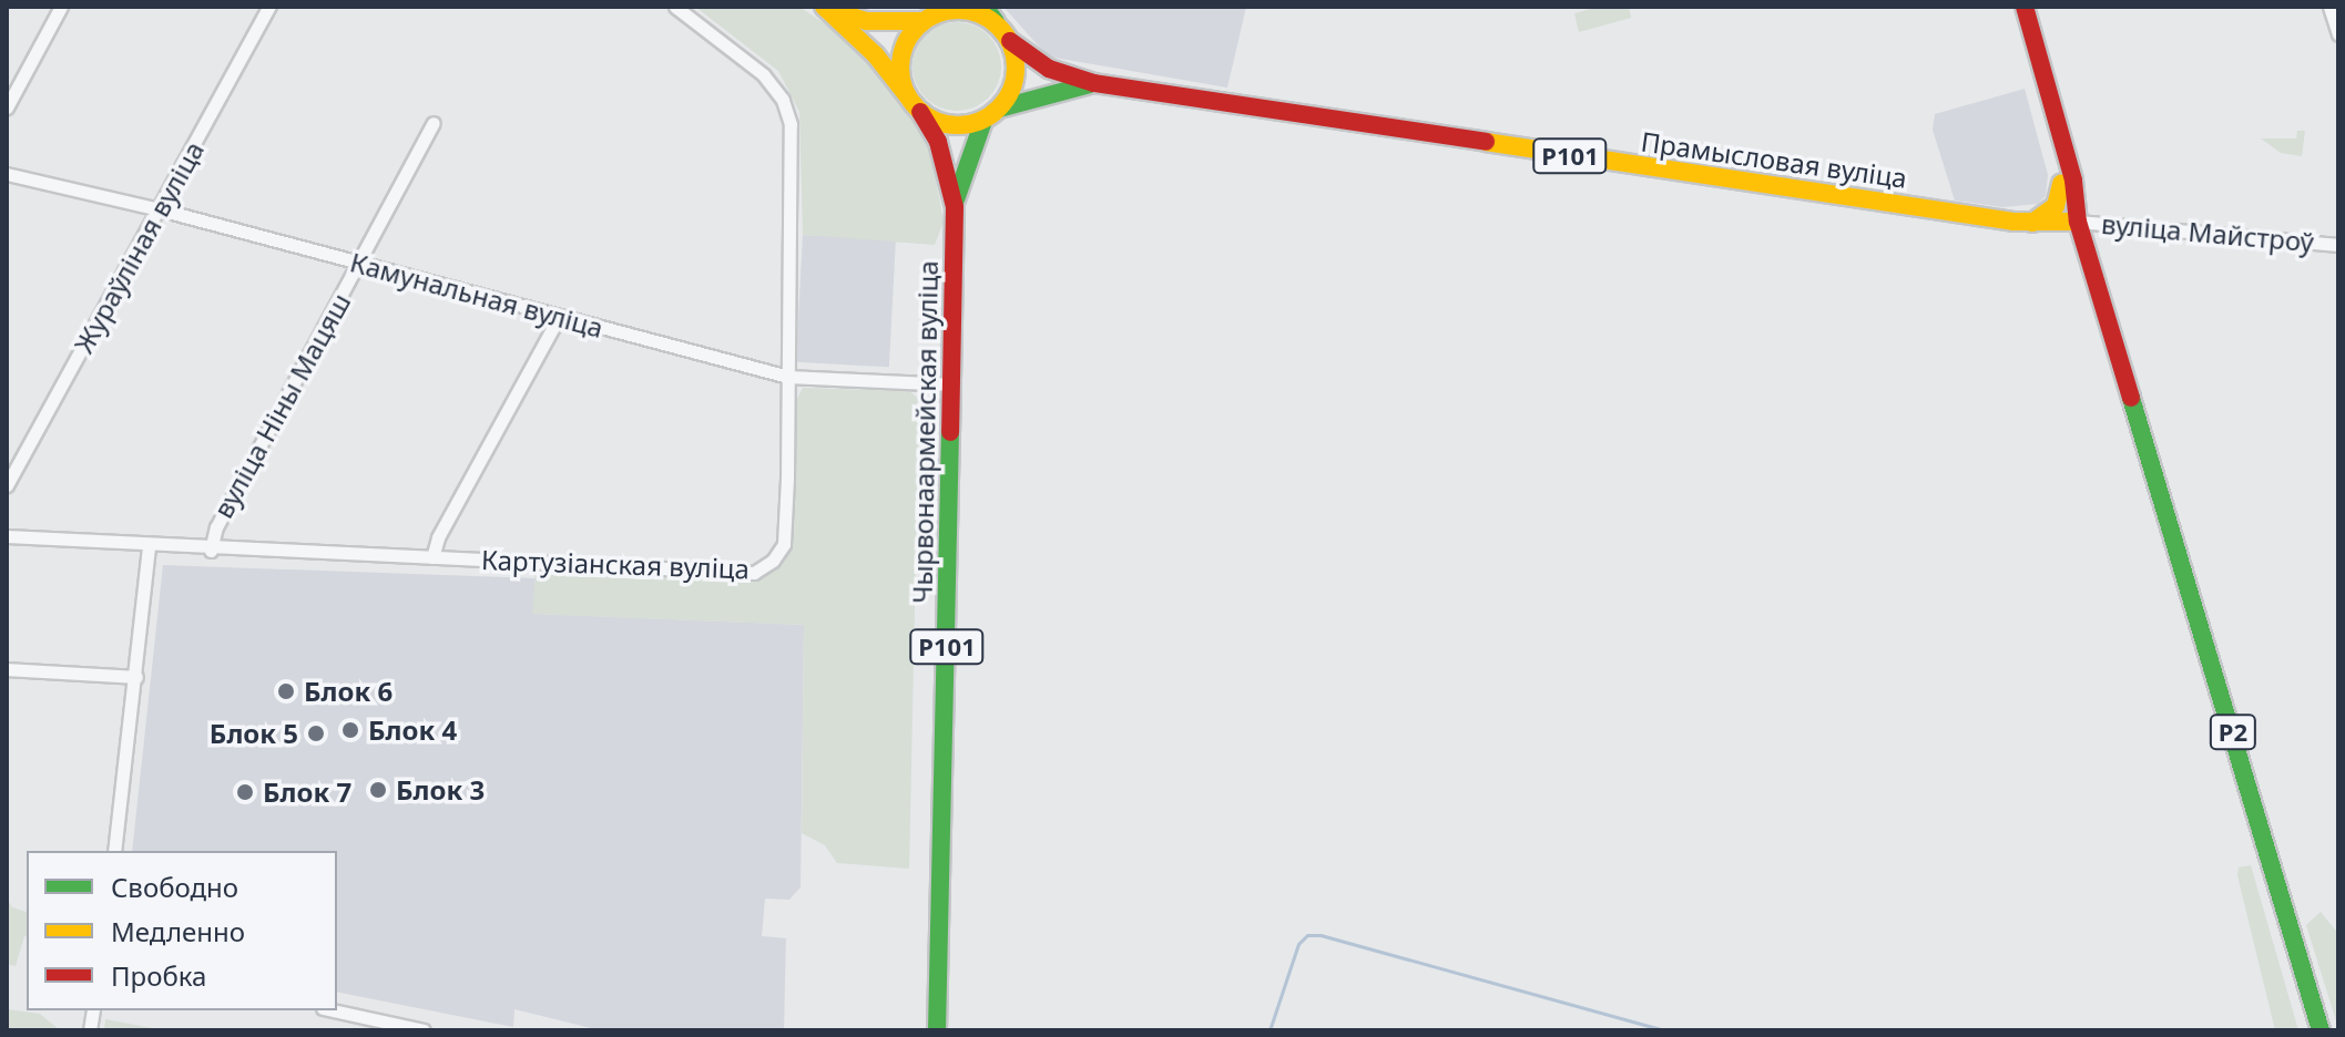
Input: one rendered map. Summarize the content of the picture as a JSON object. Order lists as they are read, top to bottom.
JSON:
{
  "streets": {
    "main road": [
      "Р101",
      "Прамысловая вуліца",
      "Чырвонаармейская вуліца",
      "Р2"
    ],
    "street": [
      "вуліца Майстроў",
      "Жураўліная вуліца",
      "Камунальная вуліца",
      "вуліца Ніны Мацяш",
      "Картузіанская вуліца"
    ]
  },
  "crossings": [
    ["Р101", "Прамысловая вуліца"],
    ["Р101", "Чырвонаармейская вуліца"],
    ["Прамысловая вуліца", "вуліца Майстроў"],
    ["Прамысловая вуліца", "Чырвонаармейская вуліца"],
    ["Прамысловая вуліца", "Р2"],
    ["вуліца Майстроў", "Р2"],
    ["Жураўліная вуліца", "Камунальная вуліца"],
    ["Камунальная вуліца", "вуліца Ніны Мацяш"],
    ["Камунальная вуліца", "Чырвонаармейская вуліца"],
    ["Камунальная вуліца", "Картузіанская вуліца"],
    ["вуліца Ніны Мацяш", "Картузіанская вуліца"]
  ],
  "places": [
    "Блок 6",
    "Блок 4",
    "Блок 5",
    "Блок 3",
    "Блок 7"
  ],
  "legend": ["Свободно", "Медленно", "Пробка"]
}
